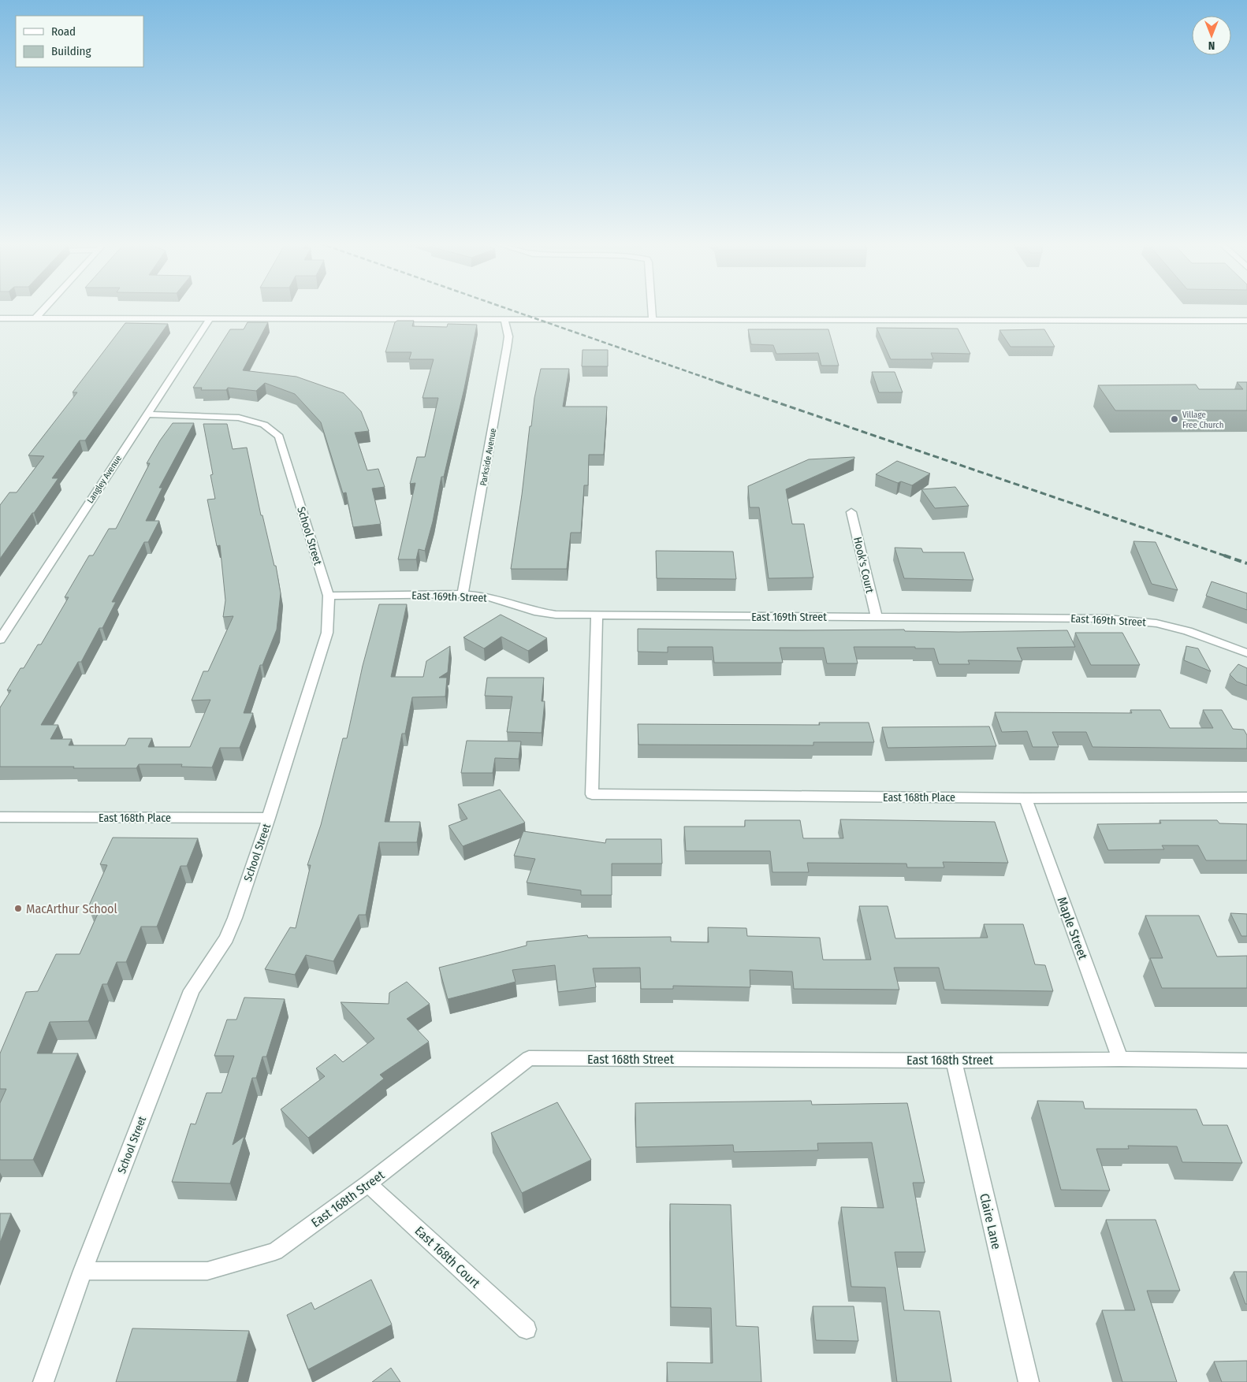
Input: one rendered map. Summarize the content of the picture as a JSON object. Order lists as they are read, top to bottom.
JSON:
{
  "streets": {
    "street": [
      "Parkside Avenue",
      "Langley Avenue",
      "School Street",
      "Hook's Court",
      "East 169th Street",
      "East 168th Place",
      "Maple Street",
      "East 168th Street",
      "Claire Lane",
      "East 168th Court"
    ]
  },
  "crossings": [
    ["Parkside Avenue", "East 169th Street"],
    ["Langley Avenue", "School Street"],
    ["School Street", "East 169th Street"],
    ["School Street", "East 168th Place"],
    ["School Street", "East 168th Street"],
    ["Hook's Court", "East 169th Street"],
    ["East 169th Street", "East 168th Place"],
    ["East 168th Place", "Maple Street"],
    ["Maple Street", "East 168th Street"],
    ["East 168th Street", "Claire Lane"],
    ["East 168th Street", "East 168th Court"]
  ],
  "places": ["Village Free Church", "MacArthur School"],
  "legend": ["Road", "Building"],
  "north": "bottom"
}
